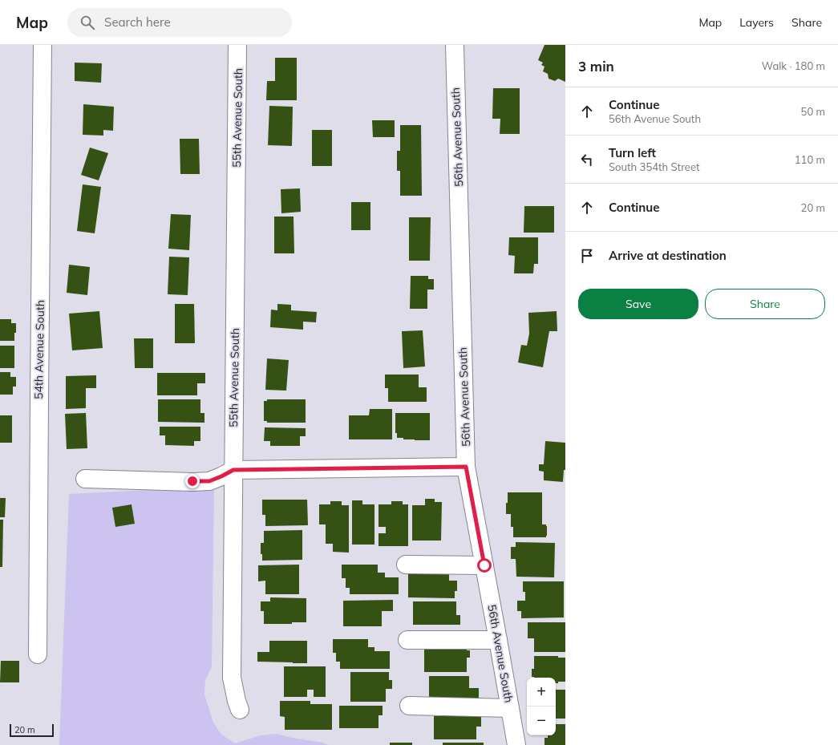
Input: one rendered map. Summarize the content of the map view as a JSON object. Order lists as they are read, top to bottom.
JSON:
{
  "streets": {
    "street": ["55th Avenue South", "56th Avenue South", "54th Avenue South"]
  },
  "scale_bar": "20 m",
  "page": {
    "header": "Map",
    "search": "Search here",
    "nav": ["Map", "Layers", "Share"],
    "heading": ["3 min", "Walk · 180 m"],
    "list": [
      ["Continue", "56th Avenue South", "50 m"],
      ["Turn left", "South 354th Street", "110 m"],
      ["Continue", "20 m"],
      "Arrive at destination"
    ],
    "buttons": ["Save", "Share"],
    "map_buttons": ["+", "−"],
    "scale": "20 m"
  }
}
